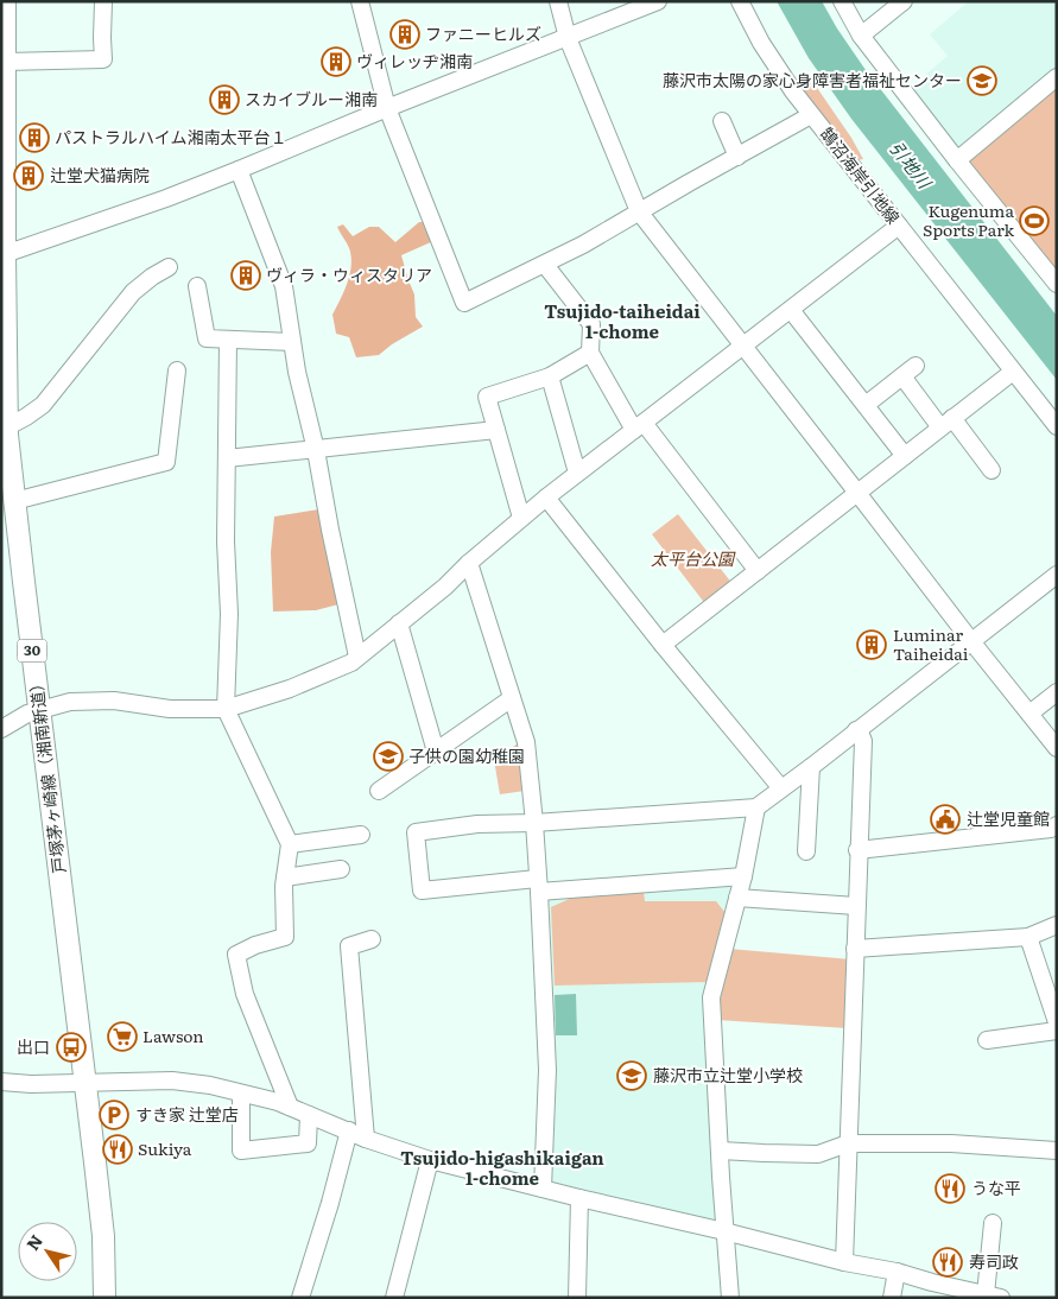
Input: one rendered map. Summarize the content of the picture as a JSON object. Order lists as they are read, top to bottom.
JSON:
{
  "streets": {
    "main road": ["30", "戸塚茅ヶ崎線（湘南新道）"],
    "street": ["鵠沼海岸引地線"]
  },
  "districts": ["Tsujido-taiheidai 1-chome", "Tsujido-higashikaigan 1-chome"],
  "water": ["引地川"],
  "parks": ["太平台公園"],
  "places": {
    "building": [
      "ファニーヒルズ",
      "ヴィレッヂ湘南",
      "スカイブルー湘南",
      "パストラルハイム湘南太平台１",
      "辻堂犬猫病院",
      "ヴィラ・ウィスタリア",
      "Luminar Taiheidai"
    ],
    "school or university": ["藤沢市太陽の家心身障害者福祉センター", "子供の園幼稚園", "藤沢市立辻堂小学校"],
    "sports": ["Kugenuma Sports Park"],
    "public building": ["辻堂児童館"],
    "supermarket": ["Lawson"],
    "bus stop": ["出口"],
    "parking": ["すき家 辻堂店"],
    "restaurant": ["Sukiya", "うな平", "寿司政"]
  },
  "north": "top left"
}
